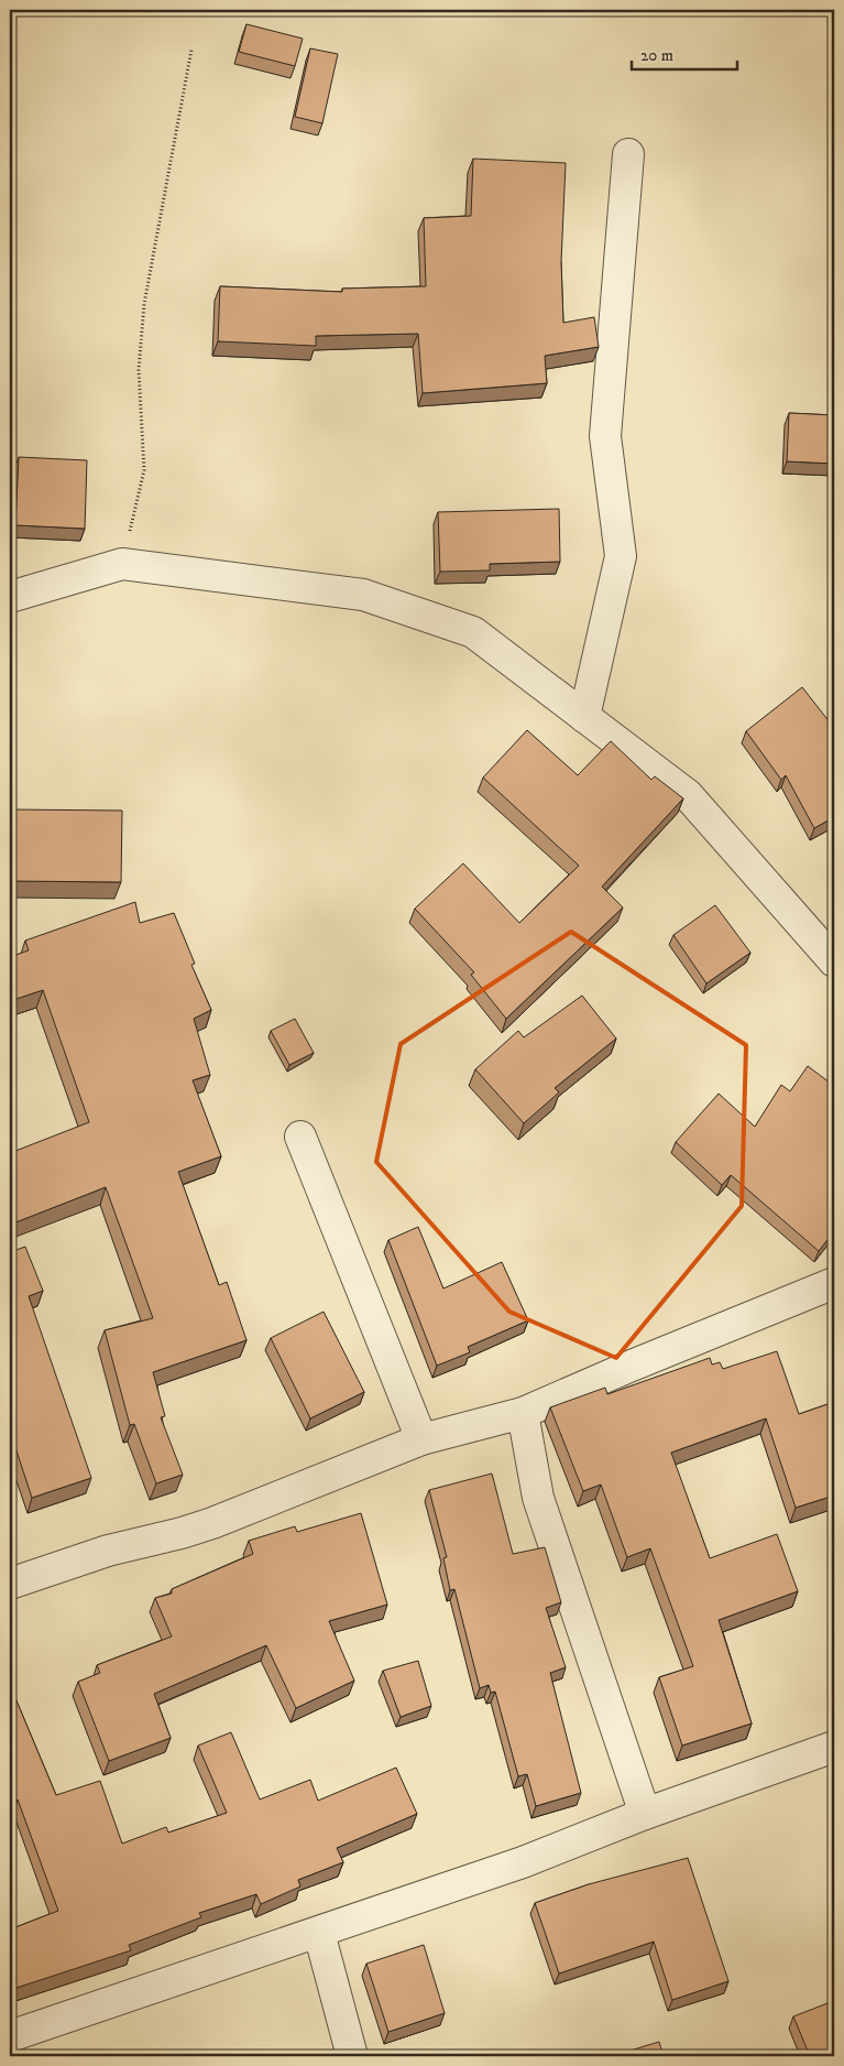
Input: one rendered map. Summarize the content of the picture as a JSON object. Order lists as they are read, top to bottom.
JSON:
{
  "scale_bar": "20 m"
}
